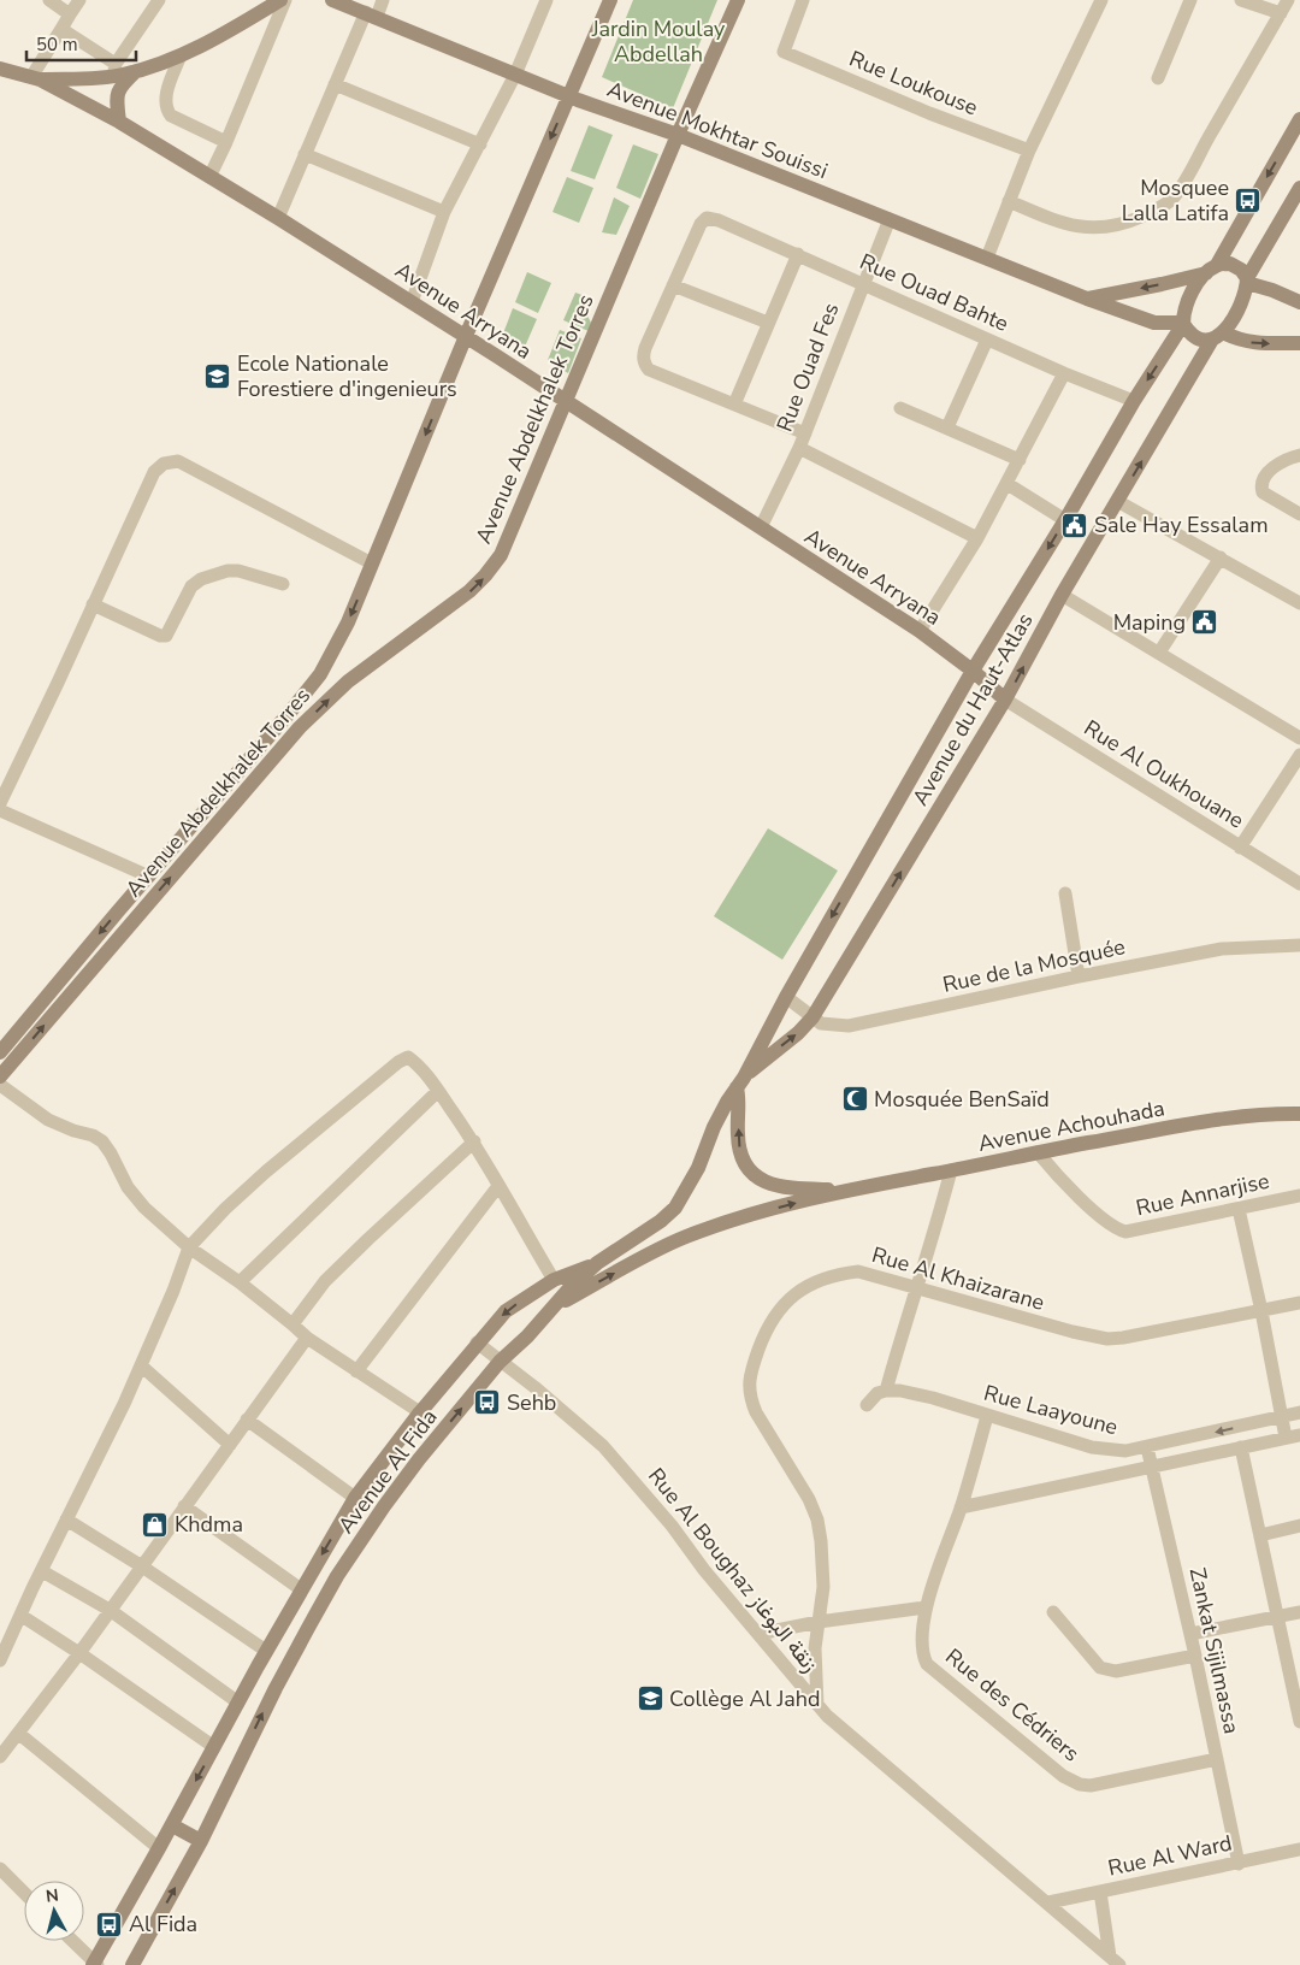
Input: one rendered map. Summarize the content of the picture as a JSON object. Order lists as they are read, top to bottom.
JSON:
{
  "streets": {
    "street": [
      "Rue Loukouse",
      "Avenue Mokhtar Souissi",
      "Rue Ouad Bahte",
      "Avenue Arryana",
      "Rue Ouad Fes",
      "Avenue Abdelkhalek Torres",
      "Avenue du Haut-Atlas",
      "Rue Al Oukhouane",
      "Rue de la Mosquée",
      "Avenue Achouhada",
      "Rue Annarjise",
      "Rue Al Khaizarane",
      "Rue Laayoune",
      "Avenue Al Fida",
      "Rue Al Boughaz زنقة البوغاز",
      "Zankat Sijilmassa",
      "Rue des Cédriers",
      "Rue Al Ward"
    ]
  },
  "crossings": [
    ["Avenue Mokhtar Souissi", "Rue Ouad Fes"],
    ["Avenue Mokhtar Souissi", "Avenue Abdelkhalek Torres"],
    ["Avenue Mokhtar Souissi", "Avenue du Haut-Atlas"],
    ["Rue Ouad Bahte", "Rue Ouad Fes"],
    ["Rue Ouad Bahte", "Avenue du Haut-Atlas"],
    ["Avenue Arryana", "Rue Ouad Fes"],
    ["Avenue Arryana", "Avenue Abdelkhalek Torres"],
    ["Avenue Arryana", "Avenue du Haut-Atlas"],
    ["Avenue Arryana", "Rue Al Oukhouane"],
    ["Avenue du Haut-Atlas", "Rue Al Oukhouane"],
    ["Avenue du Haut-Atlas", "Rue de la Mosquée"],
    ["Avenue du Haut-Atlas", "Avenue Al Fida"],
    ["Avenue Achouhada", "Rue Annarjise"],
    ["Avenue Achouhada", "Avenue Al Fida"],
    ["Rue Al Khaizarane", "Rue Al Boughaz زنقة البوغاز"],
    ["Rue Laayoune", "Zankat Sijilmassa"],
    ["Rue Laayoune", "Rue des Cédriers"],
    ["Avenue Al Fida", "Rue Al Boughaz زنقة البوغاز"],
    ["Rue Al Boughaz زنقة البوغاز", "Rue Al Ward"],
    ["Zankat Sijilmassa", "Rue des Cédriers"],
    ["Zankat Sijilmassa", "Rue Al Ward"]
  ],
  "parks": ["Jardin Moulay Abdellah"],
  "places": {
    "bus stop": ["Mosquee Lalla Latifa", "Sehb", "Al Fida"],
    "school or university": ["Ecole Nationale Forestiere d'ingenieurs", "Collège Al Jahd"],
    "public building": ["Sale Hay Essalam", "Maping"],
    "mosque": ["Mosquée BenSaïd"],
    "shop": ["Khdma"]
  },
  "scale_bar": "50 m",
  "north": "top"
}
